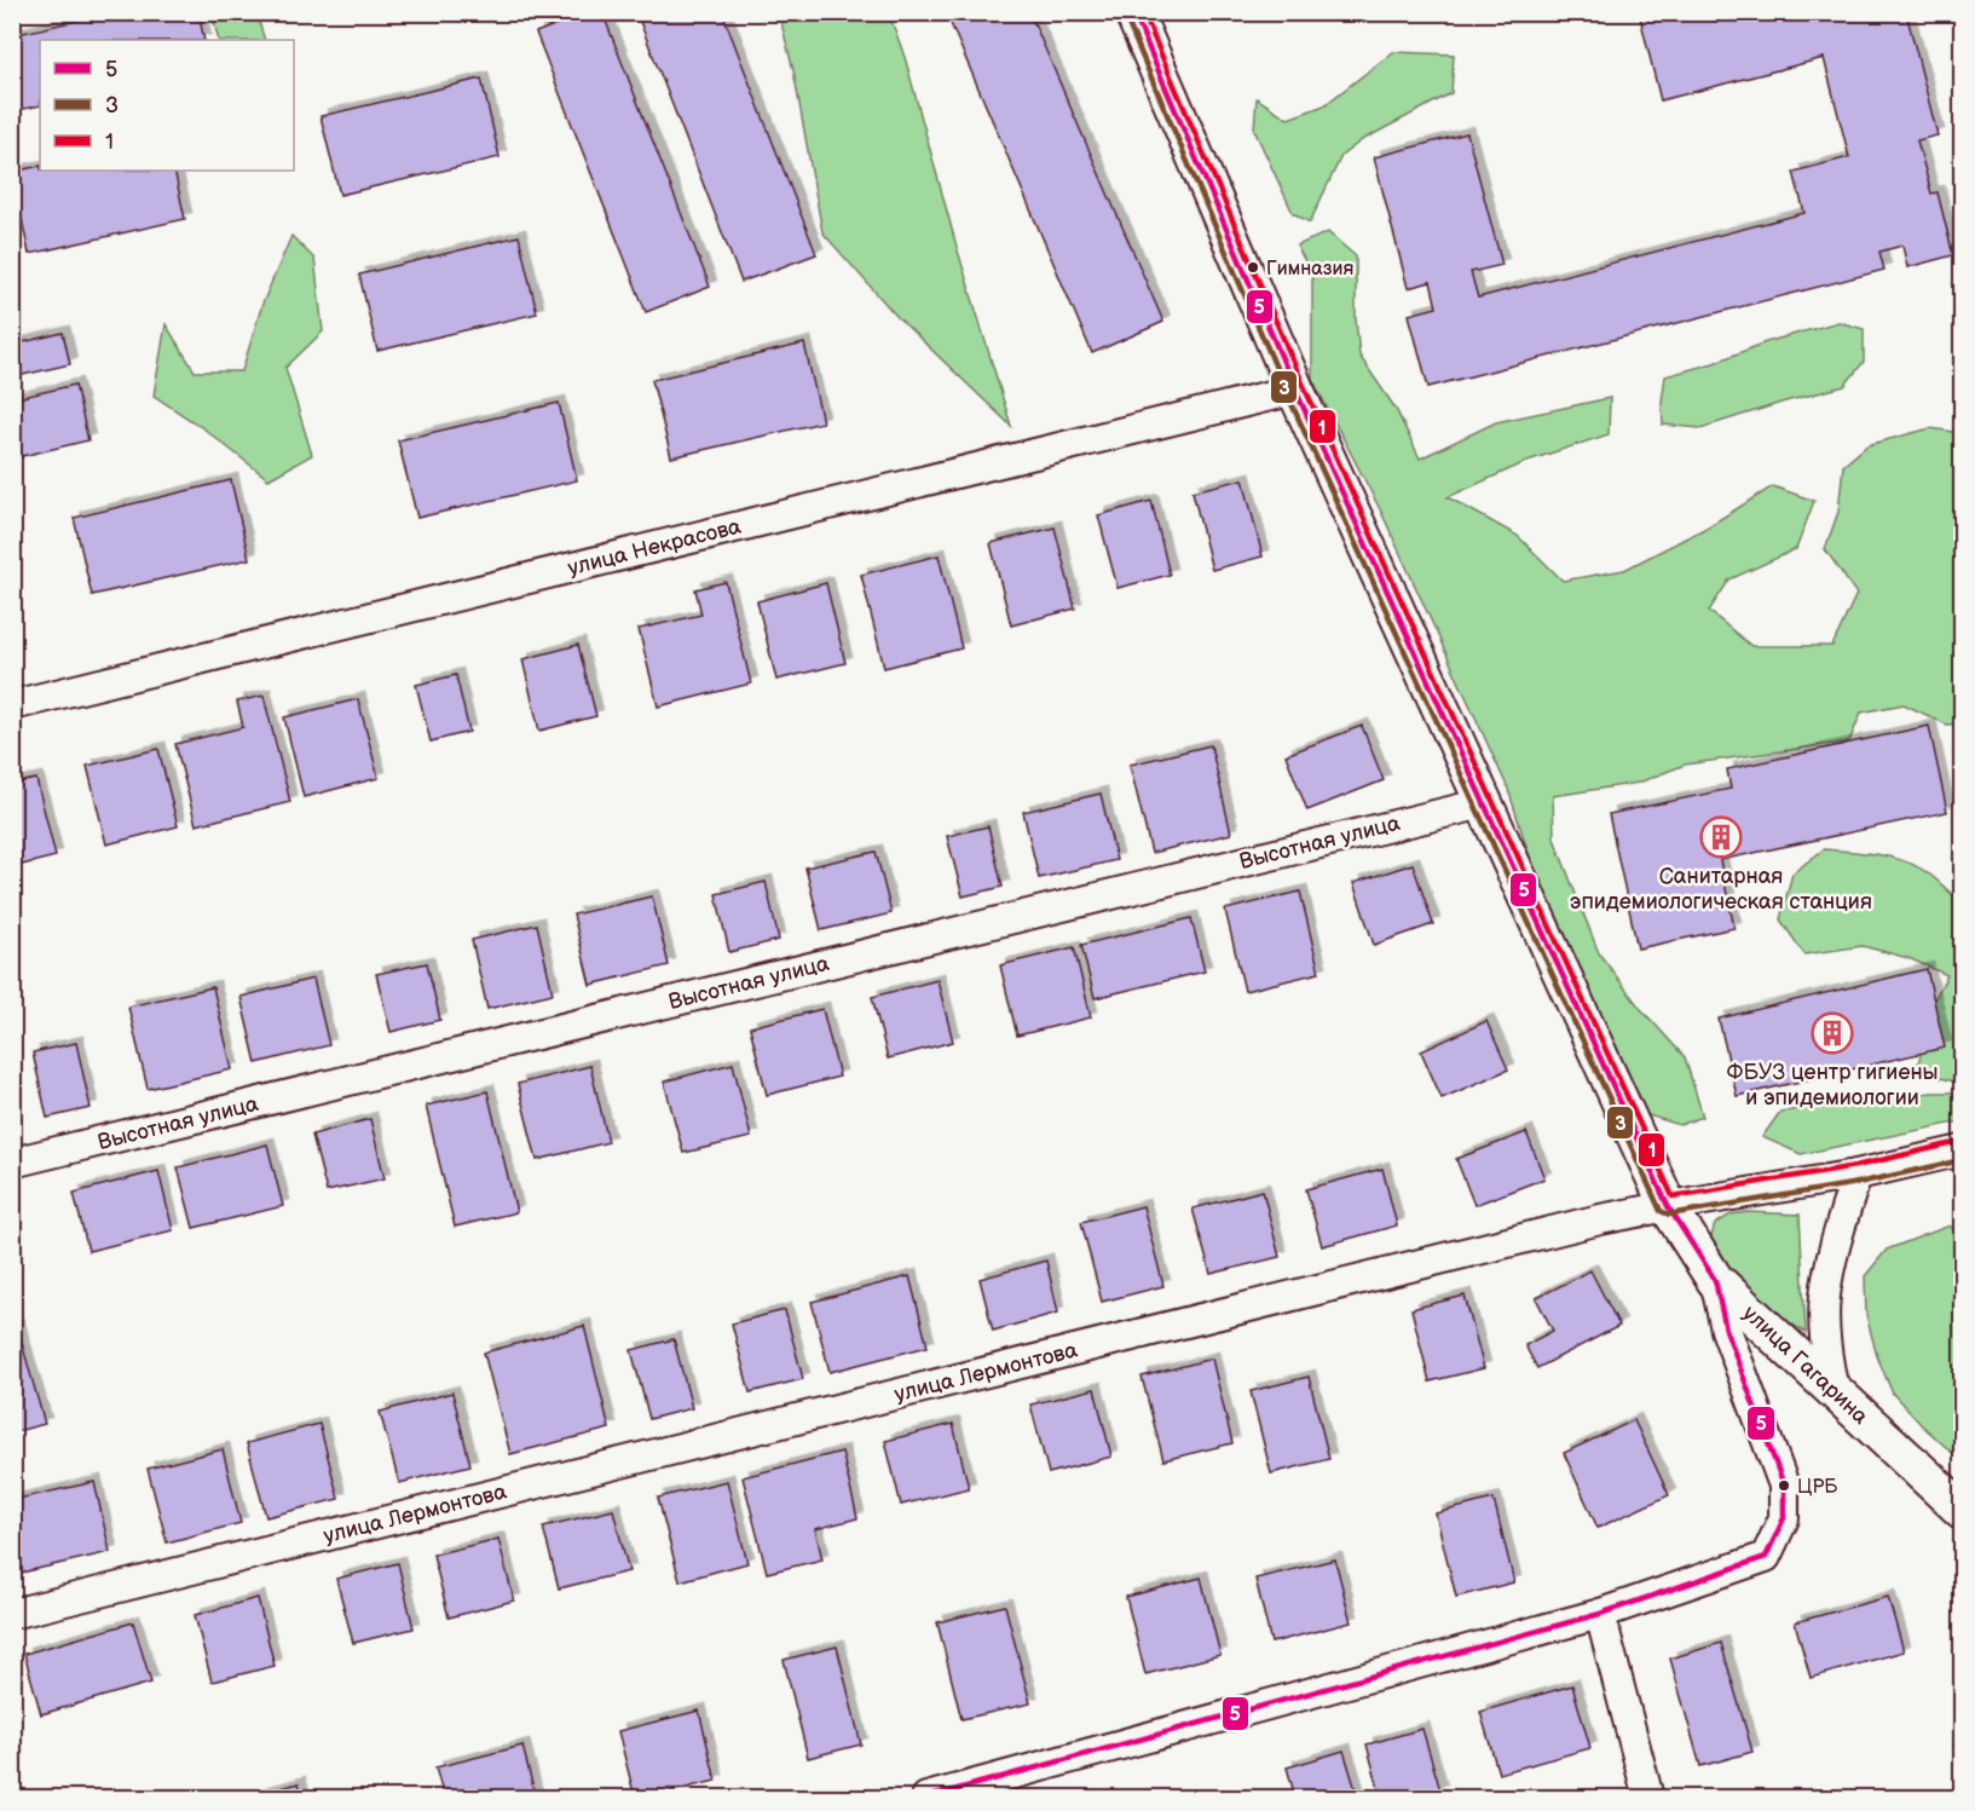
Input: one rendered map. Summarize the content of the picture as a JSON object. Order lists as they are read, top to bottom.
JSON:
{
  "streets": {
    "street": [
      "улица Некрасова",
      "Высотная улица",
      "улица Гагарина",
      "улица Лермонтова"
    ]
  },
  "crossings": [
    ["улица Некрасова", "улица Гагарина"],
    ["Высотная улица", "улица Гагарина"],
    ["улица Гагарина", "улица Лермонтова"]
  ],
  "places": {
    "other": ["Гимназия", "ЦРБ"],
    "building": ["Санитарная эпидемиологическая станция", "ФБУЗ центр гигиены и эпидемиологии"]
  },
  "lines": ["transit line 5", "transit line 1", "transit line 3"],
  "legend": ["5", "3", "1"]
}
